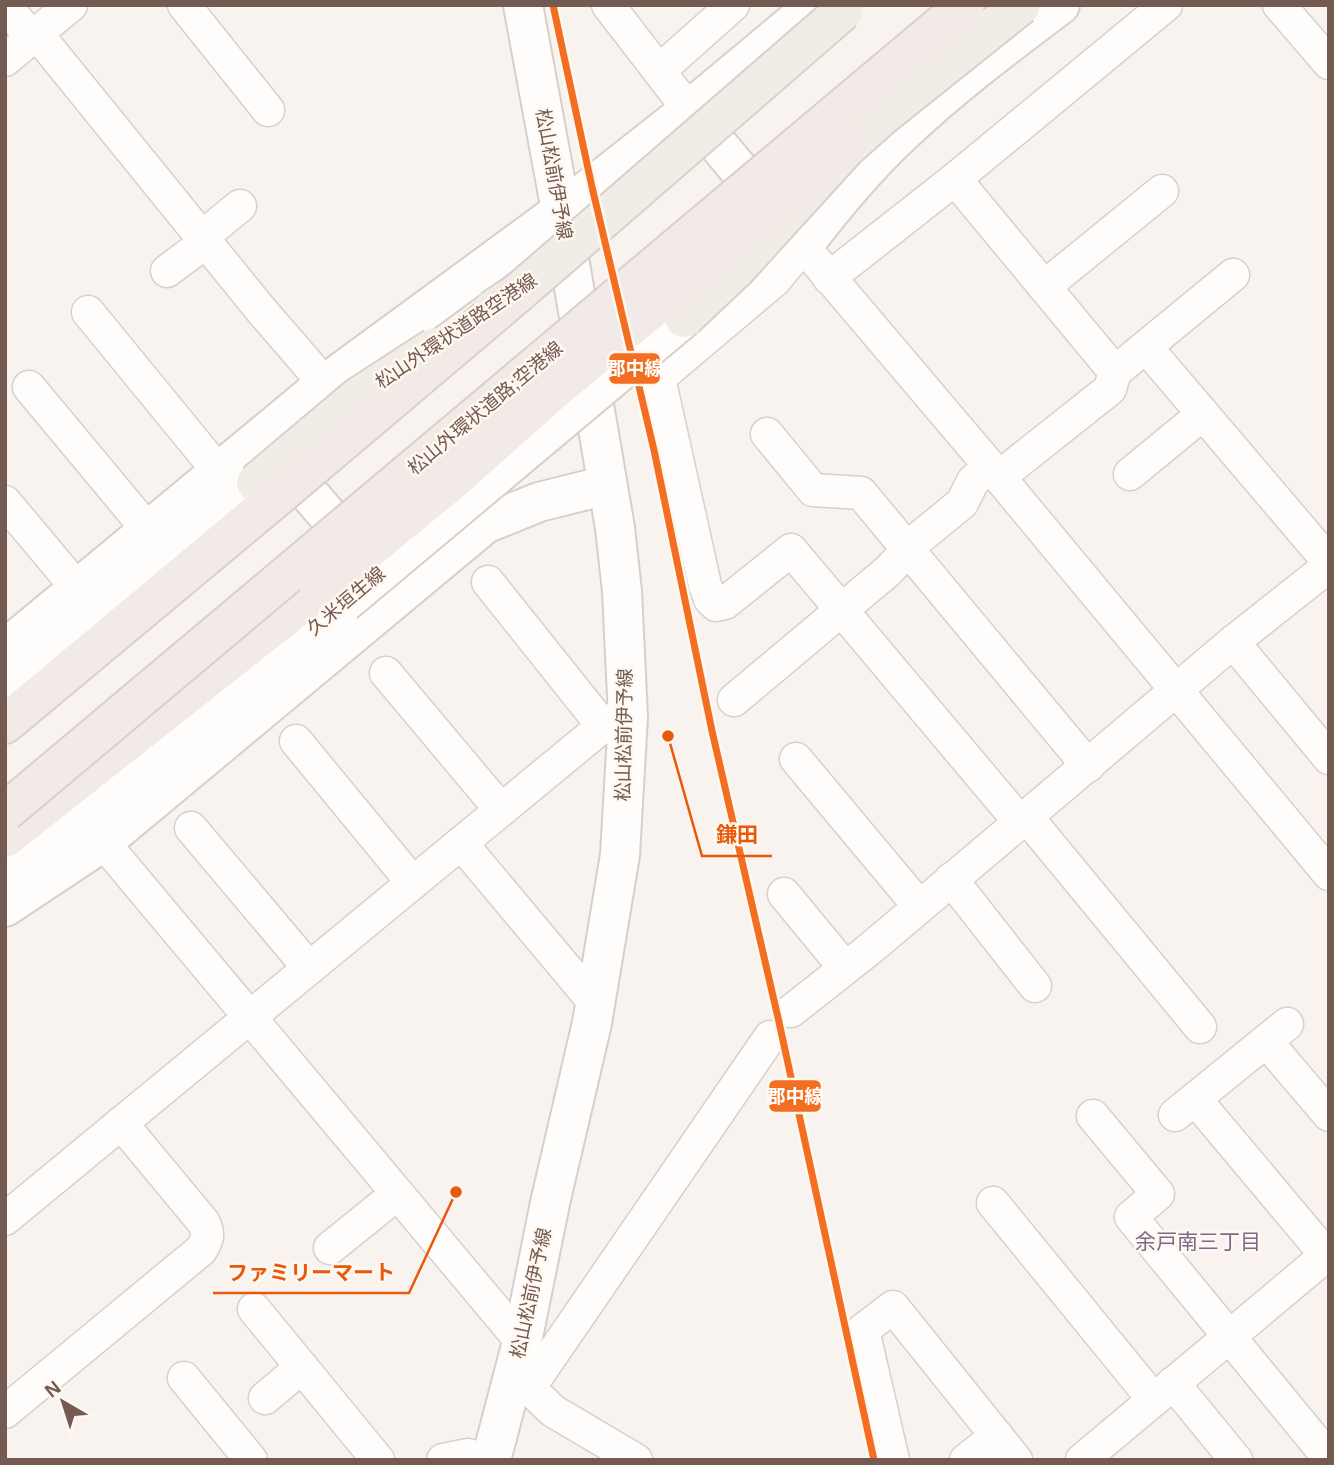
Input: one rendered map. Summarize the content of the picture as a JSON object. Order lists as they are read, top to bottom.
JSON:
{
  "streets": {
    "highway": ["松山外環状道路空港線", "松山外環状道路;空港線"],
    "main road": ["松山松前伊予線", "久米垣生線"]
  },
  "crossings": [
    ["松山松前伊予線", "久米垣生線"]
  ],
  "districts": ["余戸南三丁目"],
  "places": ["鎌田", "ファミリーマート"],
  "lines": ["transit line 郡中線"],
  "north": "top left"
}
